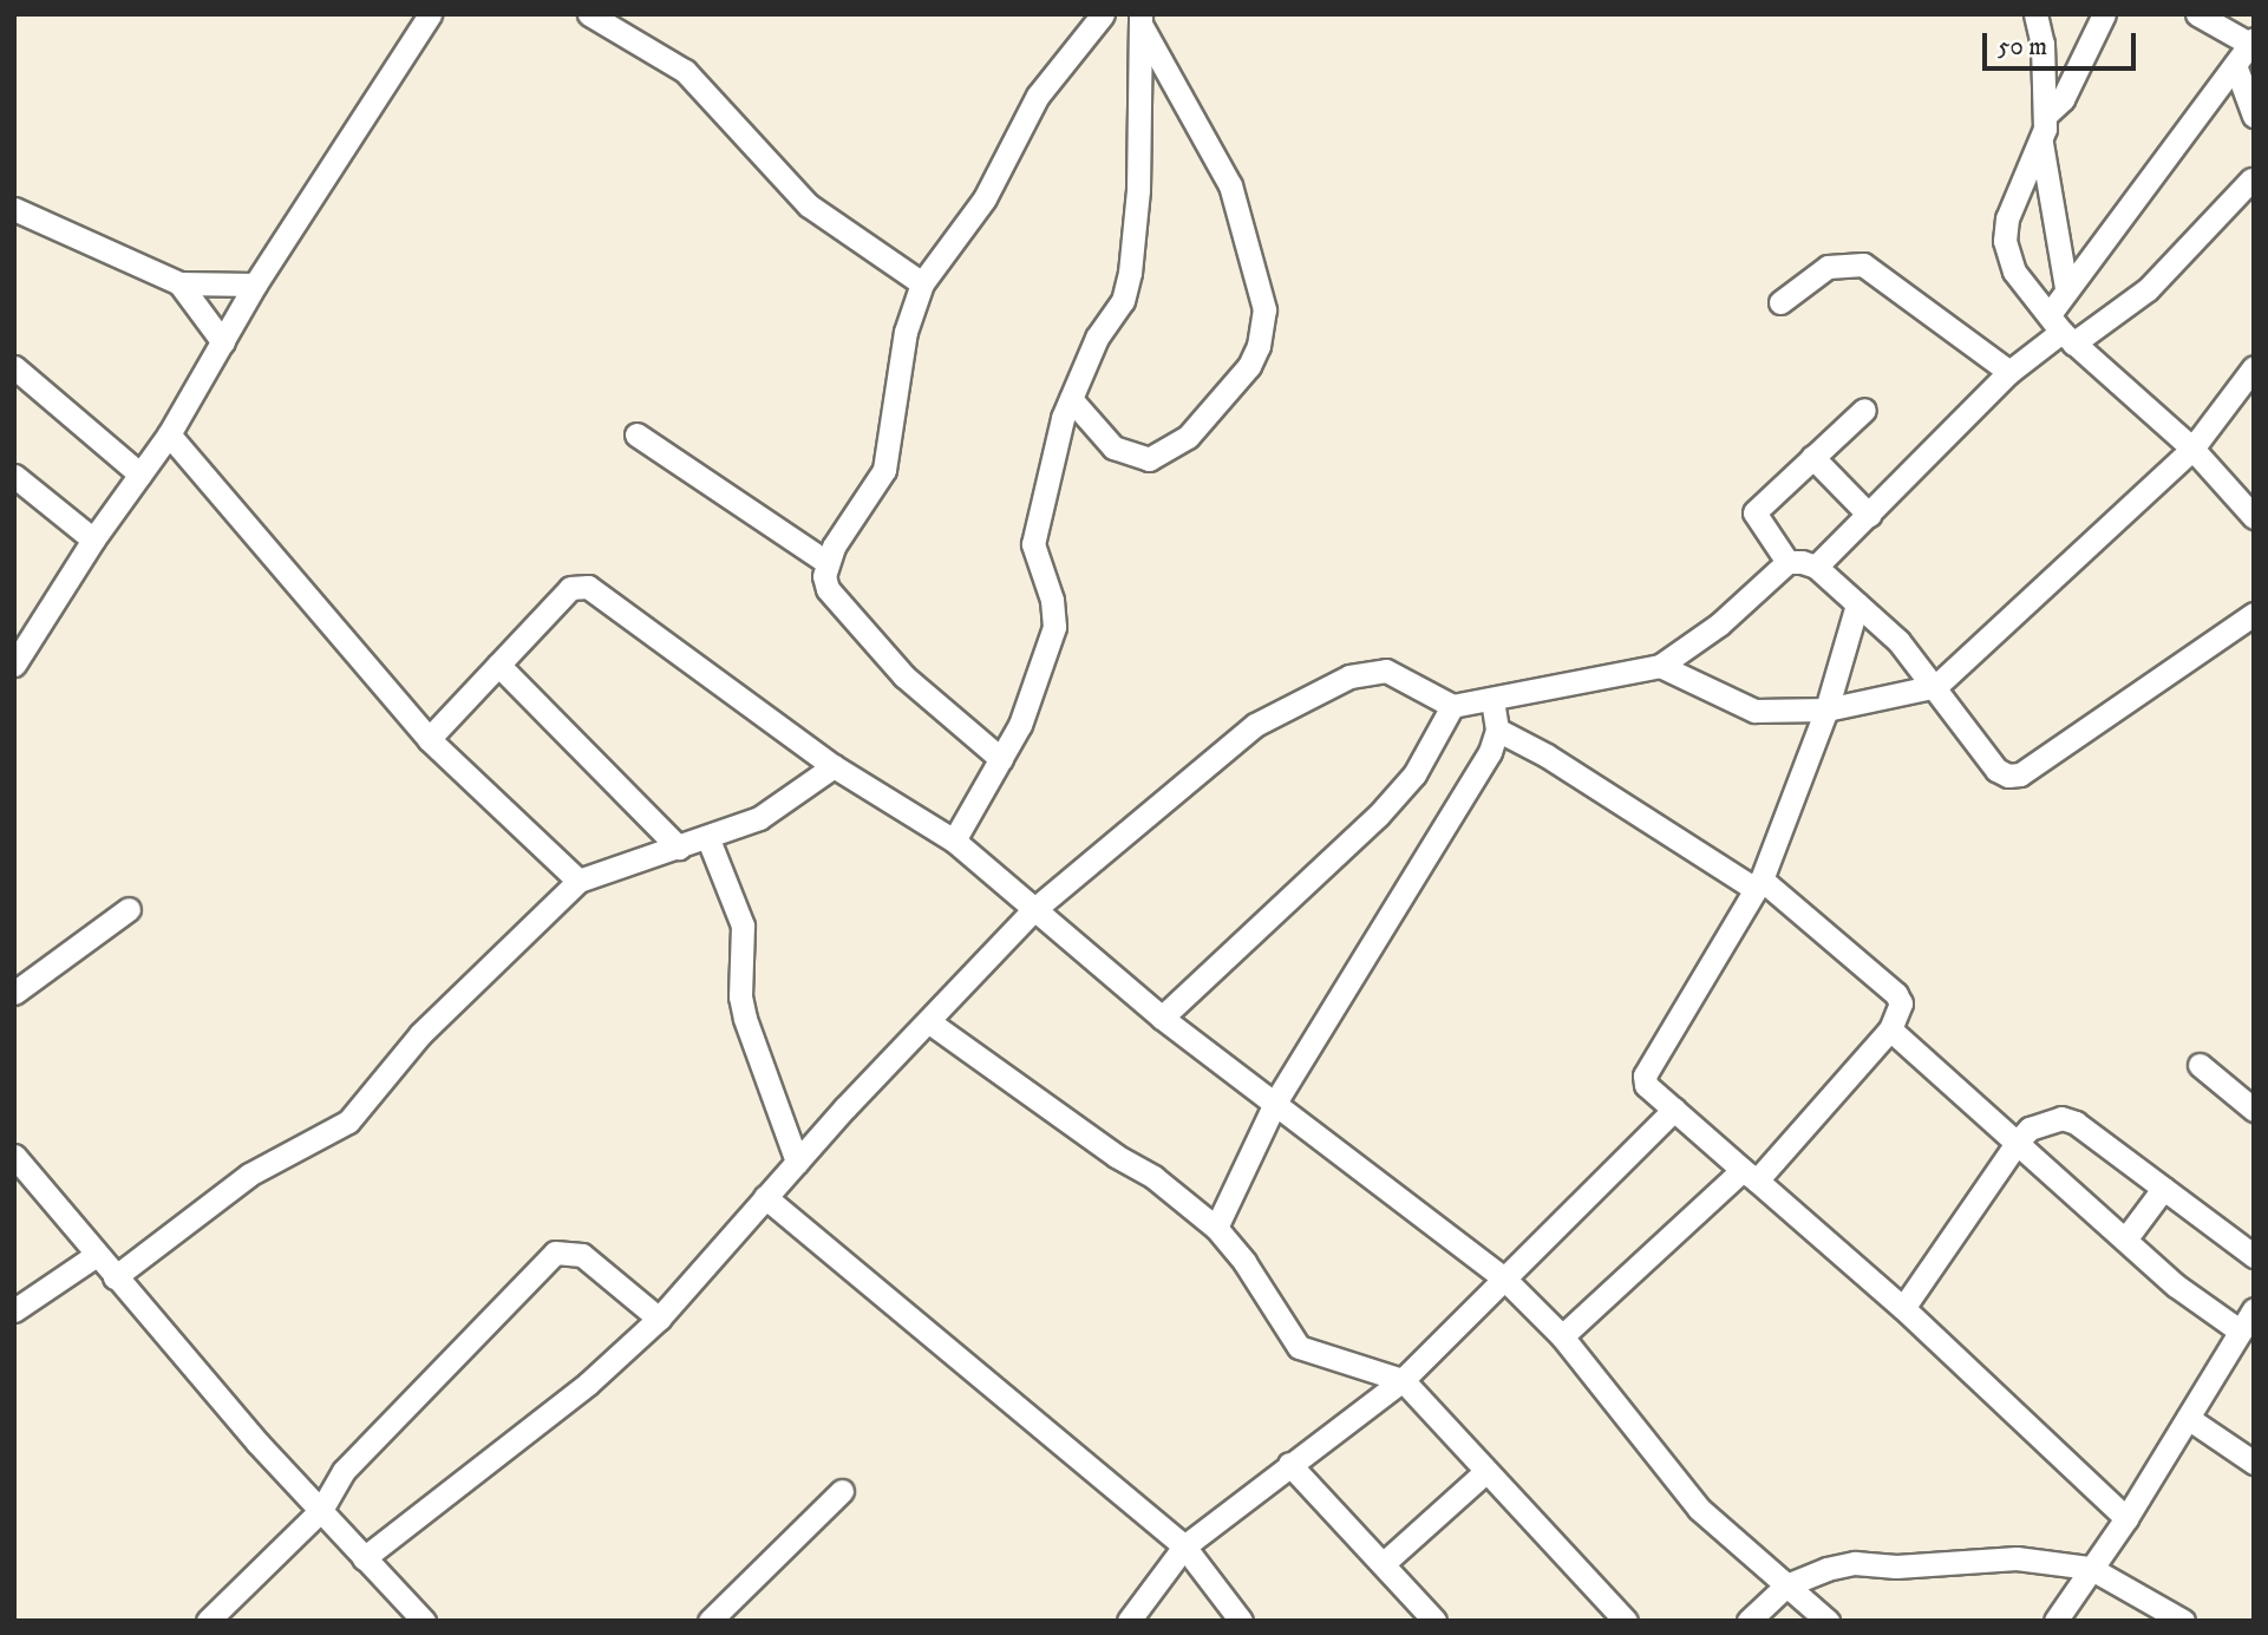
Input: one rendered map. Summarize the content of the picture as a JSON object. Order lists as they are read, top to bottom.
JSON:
{
  "scale_bar": "50 m"
}
